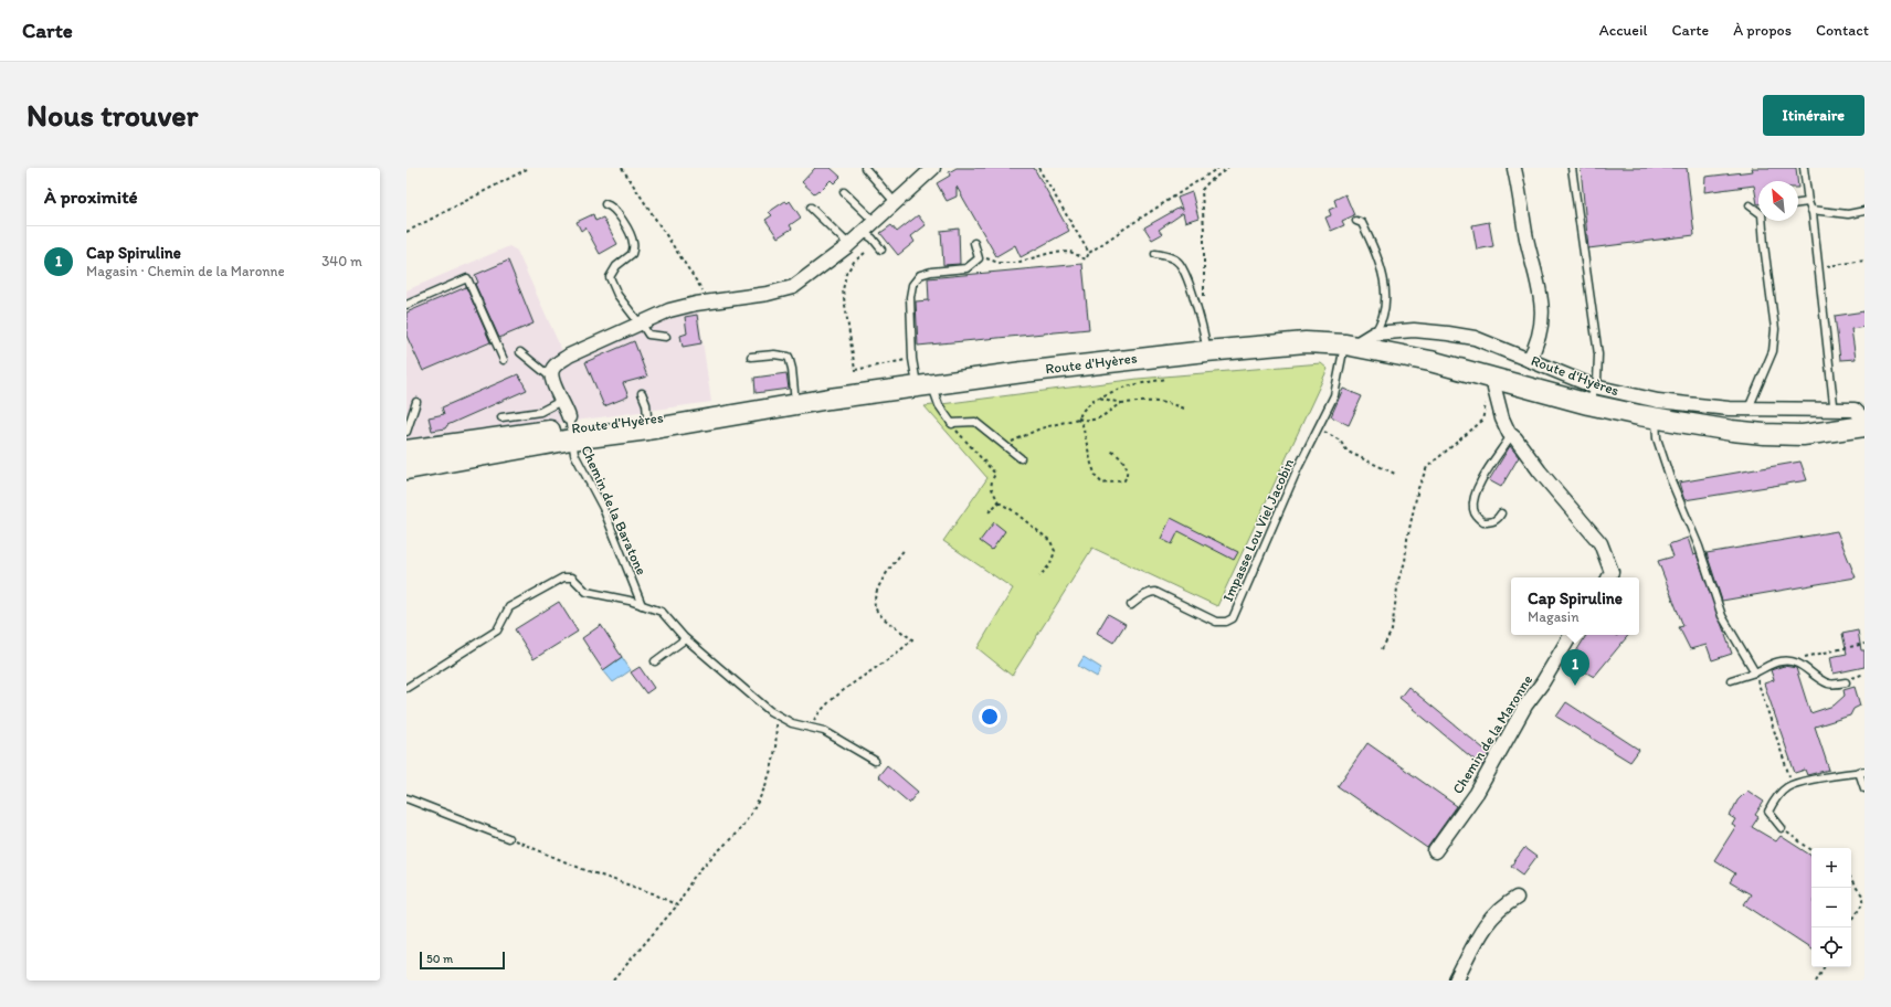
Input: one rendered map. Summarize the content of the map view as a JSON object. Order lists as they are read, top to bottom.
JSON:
{
  "streets": {
    "main road": ["Route d'Hyères"],
    "street": ["Chemin de la Maronne"],
    "lane": ["Chemin de la Baratone", "Impasse Lou Viel Jacobin"]
  },
  "crossings": [
    ["Route d'Hyères", "Chemin de la Baratone"],
    ["Route d'Hyères", "Impasse Lou Viel Jacobin"]
  ],
  "scale_bar": "50 m",
  "north": "top left",
  "page": {
    "header": "Carte",
    "nav": [
      "Accueil",
      "Carte",
      "À propos",
      "Contact"
    ],
    "buttons": "Itinéraire",
    "title": "Nous trouver",
    "heading": "À proximité",
    "list": [
      {
        "mark": "1",
        "name": "Cap Spiruline",
        "note": "Magasin · Chemin de la Maronne",
        "value": "340 m"
      }
    ],
    "popup": ["Cap Spiruline", "Magasin"],
    "pins": "1",
    "map_buttons": ["+", "−"],
    "scale": "50 m"
  }
}
